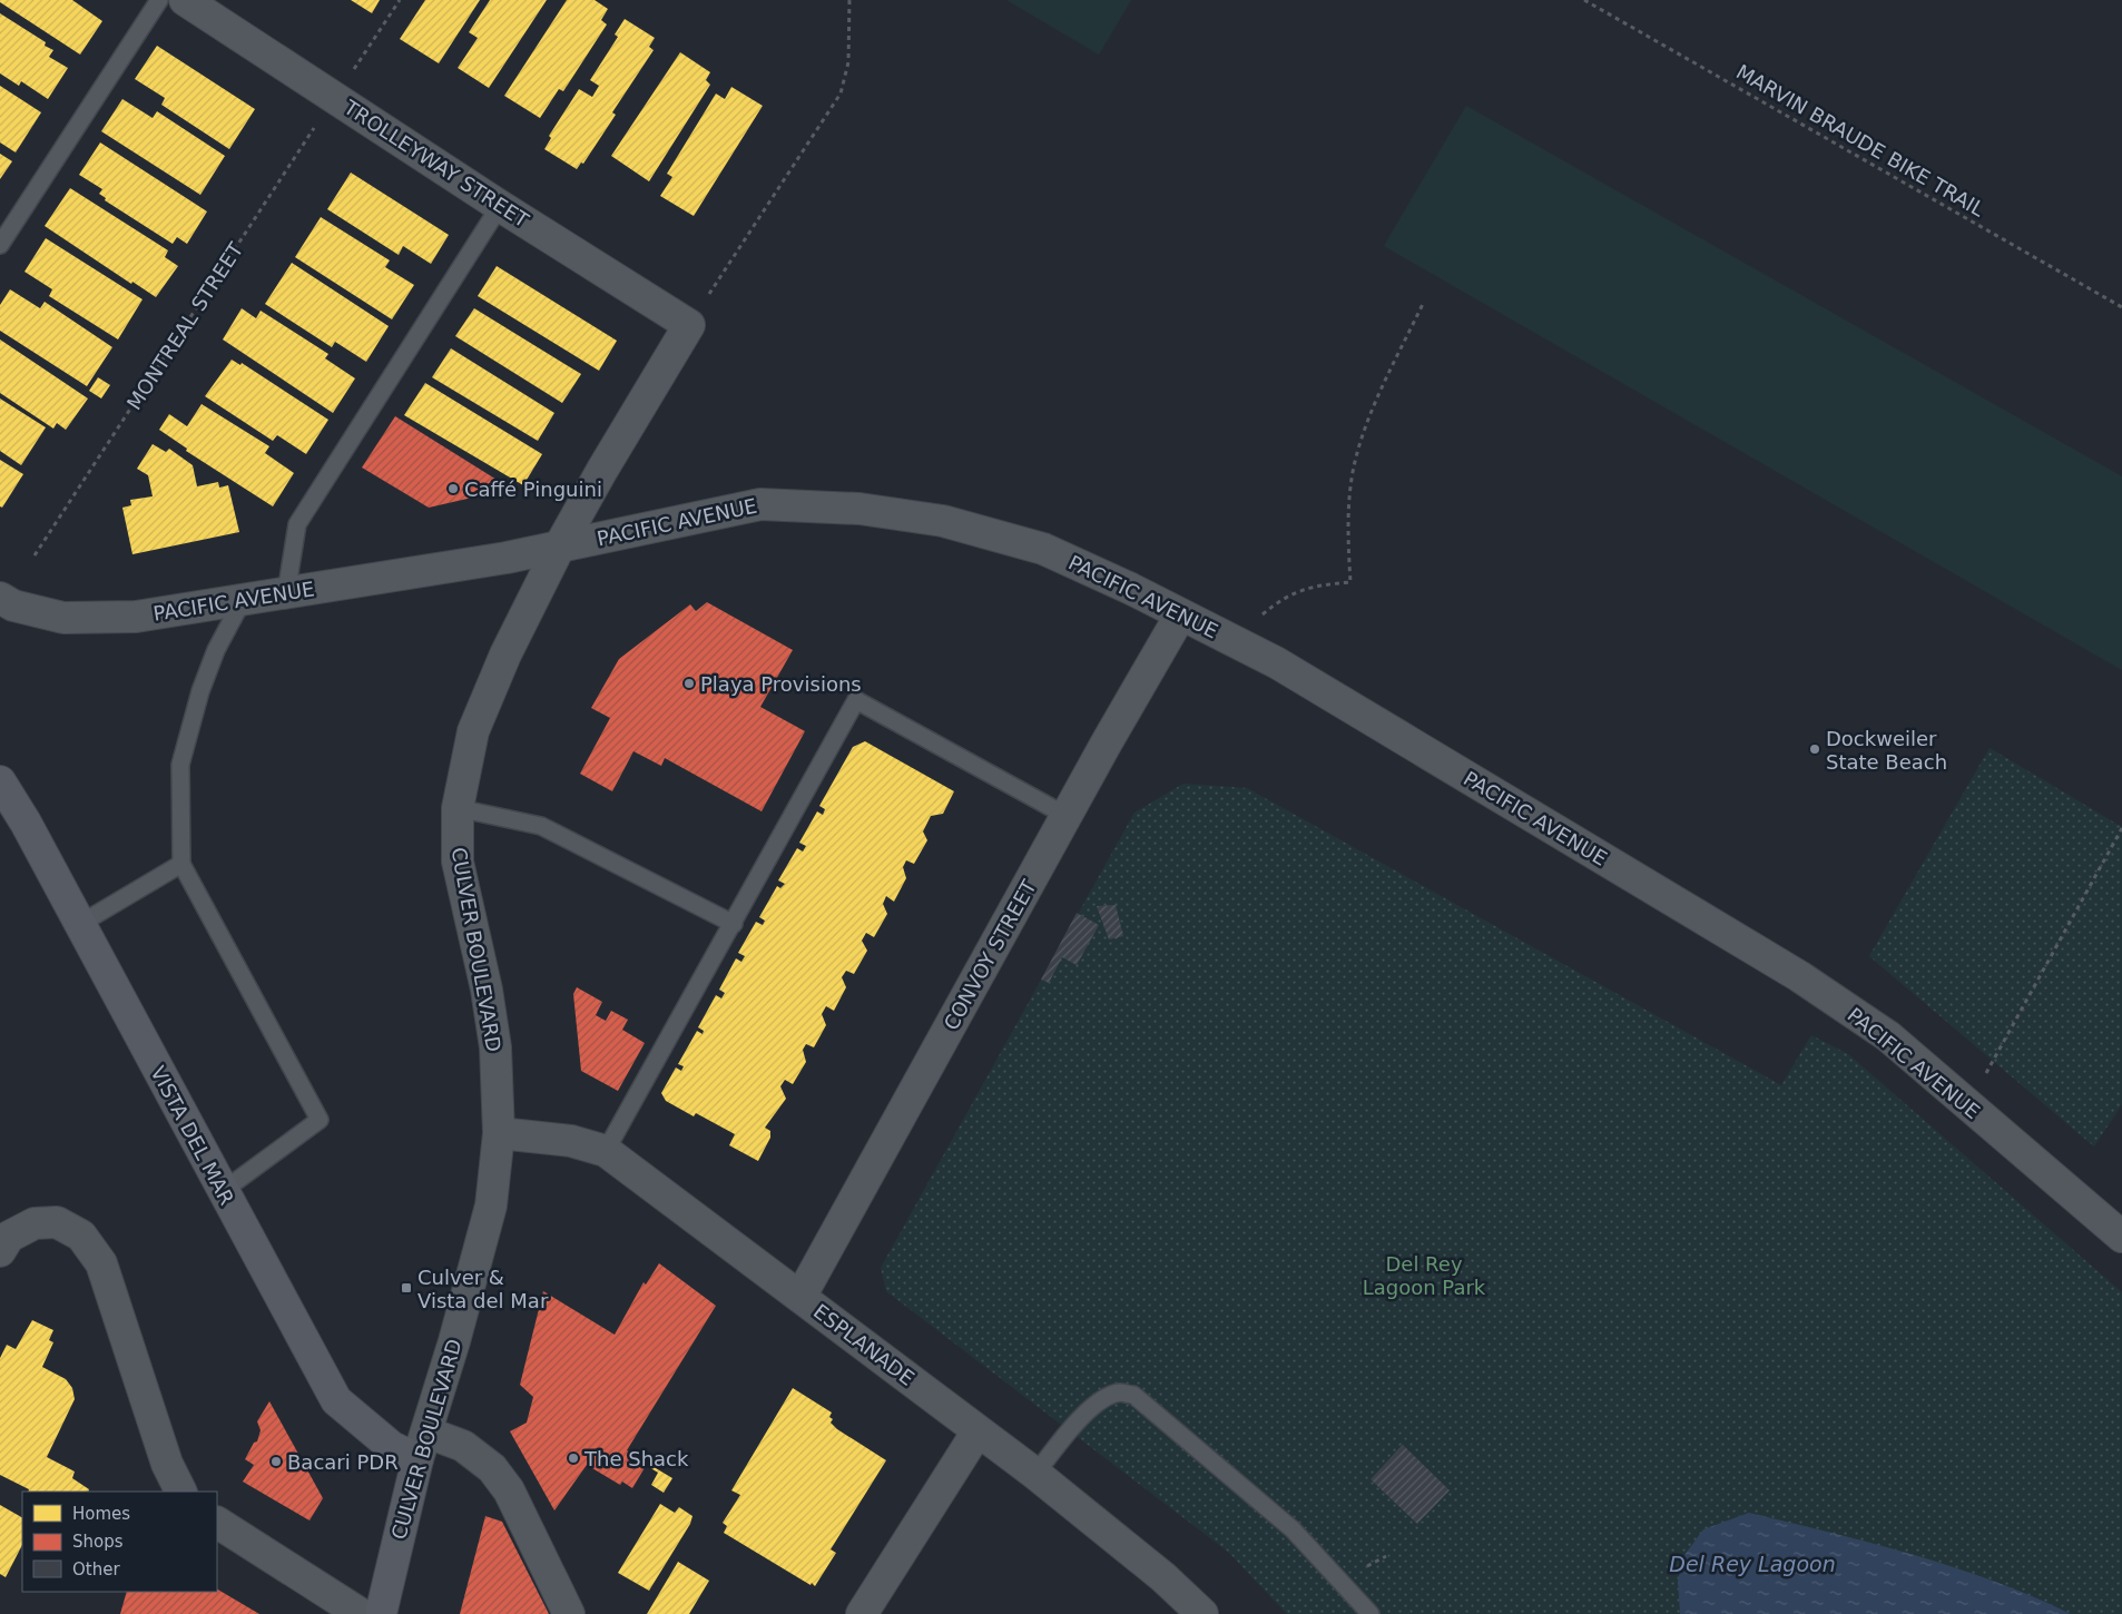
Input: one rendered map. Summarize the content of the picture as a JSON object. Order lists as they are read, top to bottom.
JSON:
{
  "streets": {
    "main road": ["CULVER BOULEVARD", "VISTA DEL MAR"],
    "street": [
      "TROLLEYWAY STREET",
      "PACIFIC AVENUE",
      "CONVOY STREET",
      "ESPLANADE"
    ],
    "path": ["MARVIN BRAUDE BIKE TRAIL", "MONTREAL STREET"]
  },
  "crossings": [
    ["TROLLEYWAY STREET", "MONTREAL STREET"],
    ["TROLLEYWAY STREET", "CULVER BOULEVARD"],
    ["PACIFIC AVENUE", "CULVER BOULEVARD"],
    ["PACIFIC AVENUE", "CONVOY STREET"],
    ["CULVER BOULEVARD", "VISTA DEL MAR"],
    ["CULVER BOULEVARD", "ESPLANADE"],
    ["CONVOY STREET", "ESPLANADE"]
  ],
  "water": ["Del Rey Lagoon"],
  "parks": ["Del Rey Lagoon Park"],
  "places": {
    "other": [
      "Caffé Pinguini",
      "Playa Provisions",
      "Dockweiler State Beach",
      "The Shack",
      "Bacari PDR"
    ],
    "transit": ["Culver & Vista del Mar"]
  },
  "legend": ["Homes", "Shops", "Other"]
}
